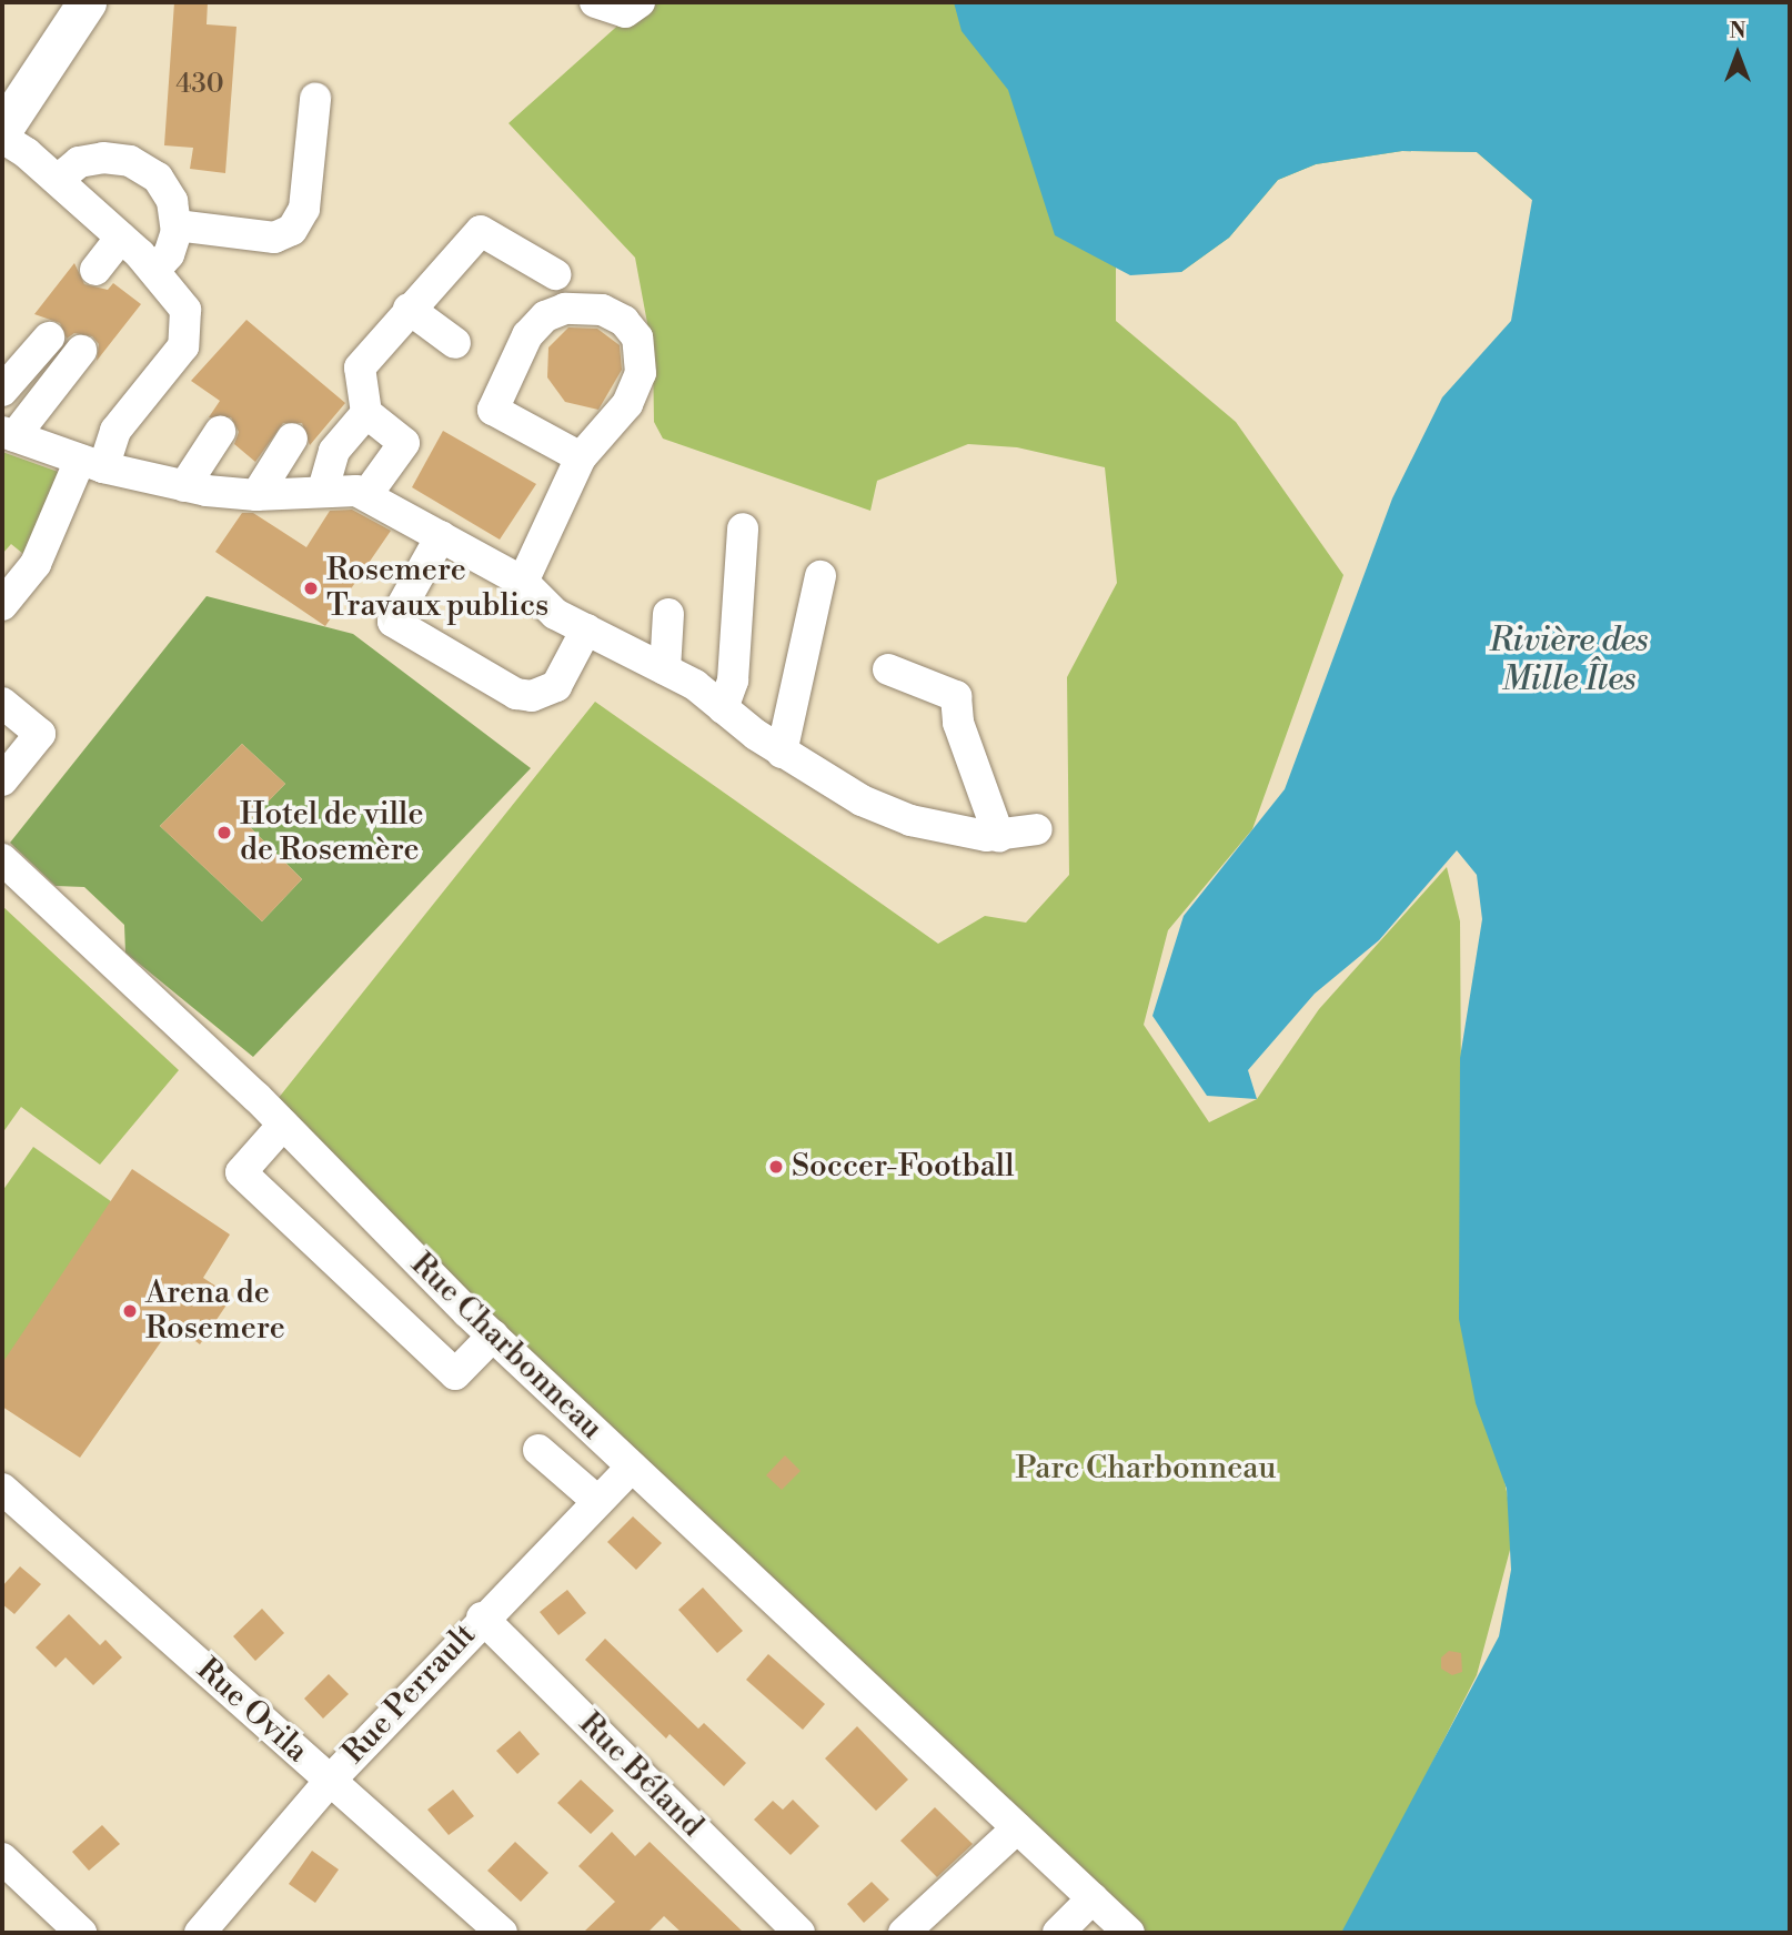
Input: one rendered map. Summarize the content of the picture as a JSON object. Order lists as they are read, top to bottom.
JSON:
{
  "streets": {
    "street": [
      "Rue Charbonneau",
      "Rue Perrault",
      "Rue Ovila",
      "Rue Béland"
    ]
  },
  "crossings": [
    ["Rue Charbonneau", "Rue Perrault"],
    ["Rue Perrault", "Rue Ovila"],
    ["Rue Perrault", "Rue Béland"]
  ],
  "water": ["Rivière des Mille Îles"],
  "parks": ["Parc Charbonneau"],
  "places": [
    "Rosemere Travaux publics",
    "Hotel de ville de Rosemère",
    "Soccer-Football",
    "Arena de Rosemere"
  ],
  "house_numbers": ["430"],
  "north": "top"
}
